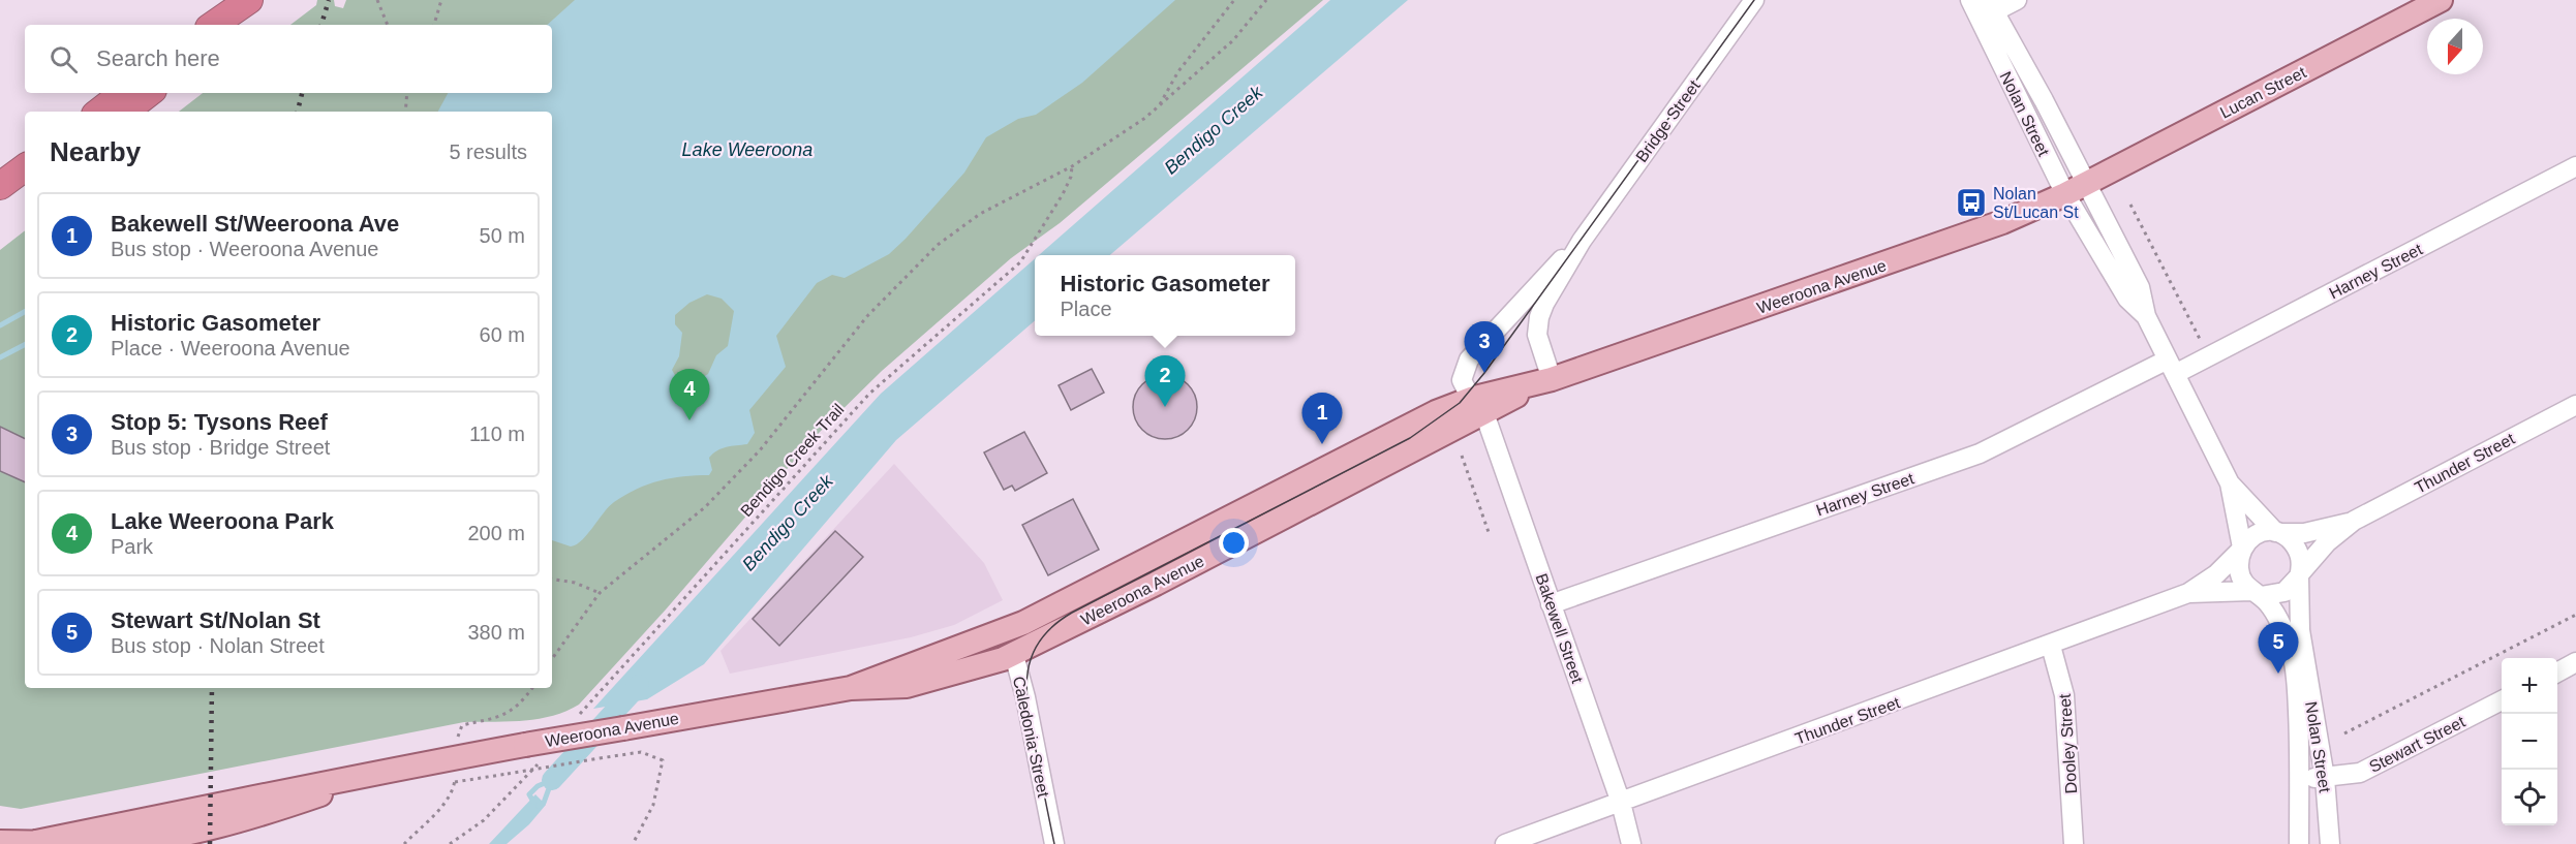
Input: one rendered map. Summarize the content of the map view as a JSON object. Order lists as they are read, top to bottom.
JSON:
{
  "streets": {
    "main road": ["Lucan Street", "Weeroona Avenue", "Caledonia Street"],
    "street": [
      "Nolan Street",
      "Bridge Street",
      "Harney Street",
      "Thunder Street",
      "Bakewell Street",
      "Dooley Street",
      "Stewart Street"
    ],
    "path": ["Bendigo Creek Trail"]
  },
  "crossings": [
    ["Lucan Street", "Nolan Street"],
    ["Lucan Street", "Weeroona Avenue"],
    ["Nolan Street", "Harney Street"],
    ["Nolan Street", "Weeroona Avenue"],
    ["Nolan Street", "Thunder Street"],
    ["Nolan Street", "Stewart Street"],
    ["Bridge Street", "Weeroona Avenue"],
    ["Bridge Street", "Bakewell Street"],
    ["Harney Street", "Bakewell Street"],
    ["Weeroona Avenue", "Bakewell Street"],
    ["Weeroona Avenue", "Caledonia Street"],
    ["Thunder Street", "Bakewell Street"],
    ["Thunder Street", "Dooley Street"]
  ],
  "water": ["Bendigo Creek", "Lake Weeroona"],
  "places": {
    "bus stop": ["Nolan St/Lucan St"]
  },
  "north": "bottom",
  "page": {
    "search": "Search here",
    "heading": ["Nearby", "5 results"],
    "list": [
      {
        "mark": "1",
        "name": "Bakewell St/Weeroona Ave",
        "note": "Bus stop · Weeroona Avenue",
        "value": "50 m"
      },
      {
        "mark": "2",
        "name": "Historic Gasometer",
        "note": "Place · Weeroona Avenue",
        "value": "60 m"
      },
      {
        "mark": "3",
        "name": "Stop 5: Tysons Reef",
        "note": "Bus stop · Bridge Street",
        "value": "110 m"
      },
      {
        "mark": "4",
        "name": "Lake Weeroona Park",
        "note": "Park",
        "value": "200 m"
      },
      {
        "mark": "5",
        "name": "Stewart St/Nolan St",
        "note": "Bus stop · Nolan Street",
        "value": "380 m"
      }
    ],
    "popup": ["Historic Gasometer", "Place"],
    "pins": [
      "3",
      "2",
      "4",
      "1",
      "5"
    ],
    "map_buttons": ["+", "−"]
  }
}
